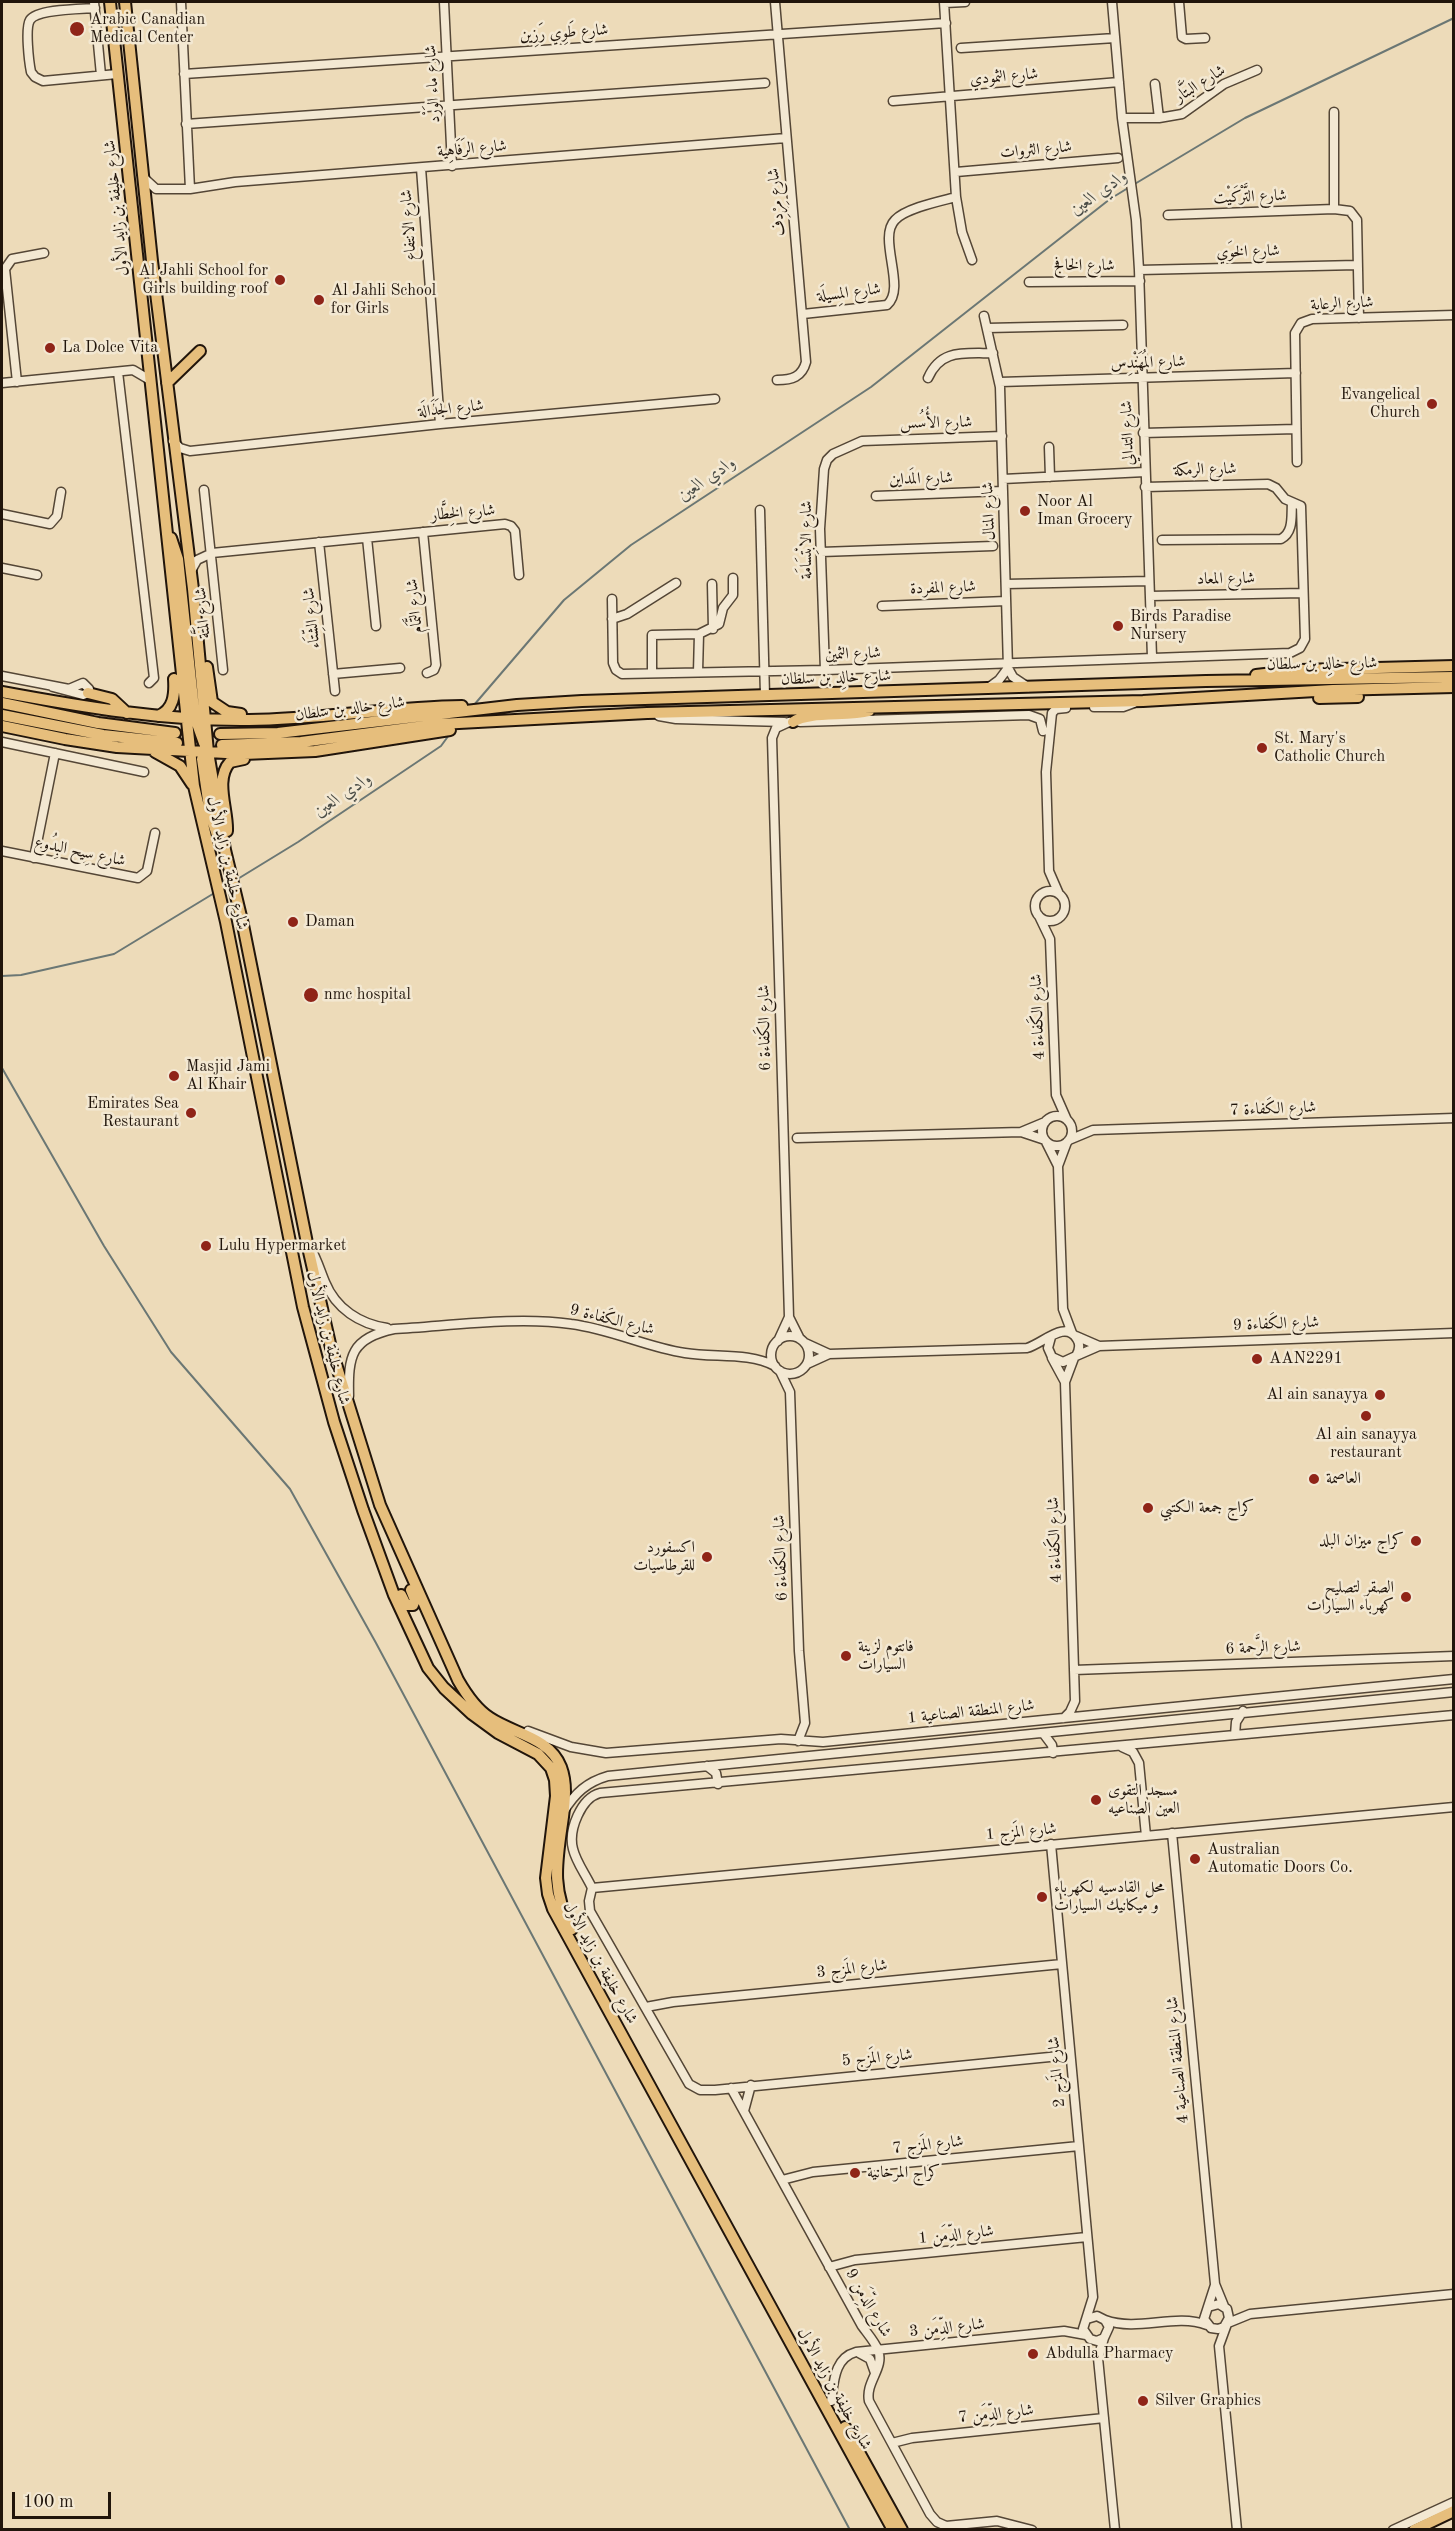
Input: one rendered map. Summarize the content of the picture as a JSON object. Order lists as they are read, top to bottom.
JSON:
{
  "streets": {
    "main road": ["شارع خليفة بن زايد الأول", "شارع خالِد بن سلطان"],
    "street": [
      "شارع طَوِي رَزِين",
      "شارع الثمودي",
      "شارع ماء الوَرْد",
      "شارع البَتَّار",
      "شارع الرَفَاهِية",
      "شارع الثروات",
      "شارع التَّرْكَيْت",
      "شارع مِرْدِف",
      "شارع الانتفاع",
      "شارع الخوَي",
      "شارع الخافج",
      "شارع المِسيلَة",
      "شارع الرعاية",
      "شارع المُهَنْدِس",
      "شارع الجَدَالَة",
      "شارع الأُسُس",
      "شارع التدالي",
      "شارع الرمكة",
      "شارع المَداين",
      "شارع المنال",
      "شارع الخِطَّار",
      "شارع الابْتِسَامَة",
      "شارع المعاد",
      "شارع المفردة",
      "شارع التَّمَام",
      "شارع المَتَّة",
      "شارع الشِّتَاء",
      "شارع الثمين",
      "شارع سِيح البِدُوع",
      "شارع الكَفاءة 4",
      "شارع الكَفاءة 6",
      "شارع الكَفاءة 7",
      "شارع الكَفاءة 9",
      "شارع الرَّحمة 6",
      "شارع المنطقة الصناعية 1",
      "شارع المَزج 1",
      "شارع المَزج 3",
      "شارع المَزج 5",
      "شارع المنطقة الصناعية 4",
      "شارع المَزج 2",
      "شارع المَزج 7",
      "شارع الدِّمَن 1",
      "شارع الدِّمَن 9",
      "شارع الدِّمَن 3",
      "شارع الدِّمَن 7"
    ]
  },
  "crossings": [
    ["شارع طَوِي رَزِين", "شارع ماء الوَرْد"],
    ["شارع طَوِي رَزِين", "شارع مِرْدِف"],
    ["شارع ماء الوَرْد", "شارع الرَفَاهِية"],
    ["شارع البَتَّار", "شارع التدالي"],
    ["شارع الرَفَاهِية", "شارع مِرْدِف"],
    ["شارع الرَفَاهِية", "شارع الانتفاع"],
    ["شارع مِرْدِف", "شارع المِسيلَة"],
    ["شارع خليفة بن زايد الأول", "شارع الكَفاءة 9"],
    ["شارع خليفة بن زايد الأول", "شارع المنطقة الصناعية 1"],
    ["شارع الانتفاع", "شارع الجَدَالَة"],
    ["شارع الخوَي", "شارع التدالي"],
    ["شارع الخافج", "شارع التدالي"],
    ["شارع الرعاية", "شارع المُهَنْدِس"],
    ["شارع المُهَنْدِس", "شارع التدالي"],
    ["شارع المُهَنْدِس", "شارع المنال"],
    ["شارع الأُسُس", "شارع المنال"],
    ["شارع الأُسُس", "شارع الابْتِسَامَة"],
    ["شارع التدالي", "شارع الرمكة"],
    ["شارع التدالي", "شارع المعاد"],
    ["شارع التدالي", "شارع الثمين"],
    ["شارع الرمكة", "شارع الثمين"],
    ["شارع المَداين", "شارع المنال"],
    ["شارع المنال", "شارع المفردة"],
    ["شارع المنال", "شارع الثمين"],
    ["شارع الخِطَّار", "شارع التَّمَام"],
    ["شارع الخِطَّار", "شارع المَتَّة"],
    ["شارع الخِطَّار", "شارع الشِّتَاء"],
    ["شارع الابْتِسَامَة", "شارع الثمين"],
    ["شارع المعاد", "شارع الثمين"],
    ["شارع الكَفاءة 4", "شارع الكَفاءة 7"],
    ["شارع الكَفاءة 4", "شارع الكَفاءة 9"],
    ["شارع الكَفاءة 4", "شارع الرَّحمة 6"],
    ["شارع الكَفاءة 6", "شارع الكَفاءة 9"],
    ["شارع الكَفاءة 6", "شارع المنطقة الصناعية 1"],
    ["شارع المَزج 1", "شارع المنطقة الصناعية 4"],
    ["شارع المَزج 1", "شارع المَزج 2"],
    ["شارع المَزج 3", "شارع المَزج 5"],
    ["شارع المَزج 3", "شارع المَزج 2"],
    ["شارع المَزج 5", "شارع المَزج 2"],
    ["شارع المَزج 5", "شارع الدِّمَن 9"],
    ["شارع المَزج 2", "شارع المَزج 7"],
    ["شارع المَزج 2", "شارع الدِّمَن 1"],
    ["شارع المَزج 2", "شارع الدِّمَن 3"],
    ["شارع المَزج 7", "شارع الدِّمَن 9"],
    ["شارع الدِّمَن 1", "شارع الدِّمَن 9"],
    ["شارع الدِّمَن 9", "شارع الدِّمَن 3"],
    ["شارع الدِّمَن 9", "شارع الدِّمَن 7"]
  ],
  "water": ["وادي العين"],
  "places": [
    "Arabic Canadian Medical Center",
    "Al Jahli School for Girls building roof",
    "Al Jahli School for Girls",
    "La Dolce Vita",
    "Evangelical Church",
    "Noor Al Iman Grocery",
    "Birds Paradise Nursery",
    "St. Mary's Catholic Church",
    "Daman",
    "nmc hospital",
    "Masjid Jami Al Khair",
    "Emirates Sea Restaurant",
    "Lulu Hypermarket",
    "AAN2291",
    "Al ain sanayya",
    "Al ain sanayya restaurant",
    "العاصمة",
    "كراج جمعة الكتبي",
    "كراج ميزان البلد",
    "اكسفورد للقرطاسيات",
    "الصقر لتصليح كهرباء السيارات",
    "فانتوم لزينة السيارات",
    "مسجد التقوى العين الصناعيه",
    "Australian Automatic Doors Co.",
    "محل القادسيه لكهرباء و ميكانيك السيارات",
    "كراج المرخانية",
    "Abdulla Pharmacy",
    "Silver Graphics"
  ],
  "scale_bar": "100 m"
}
